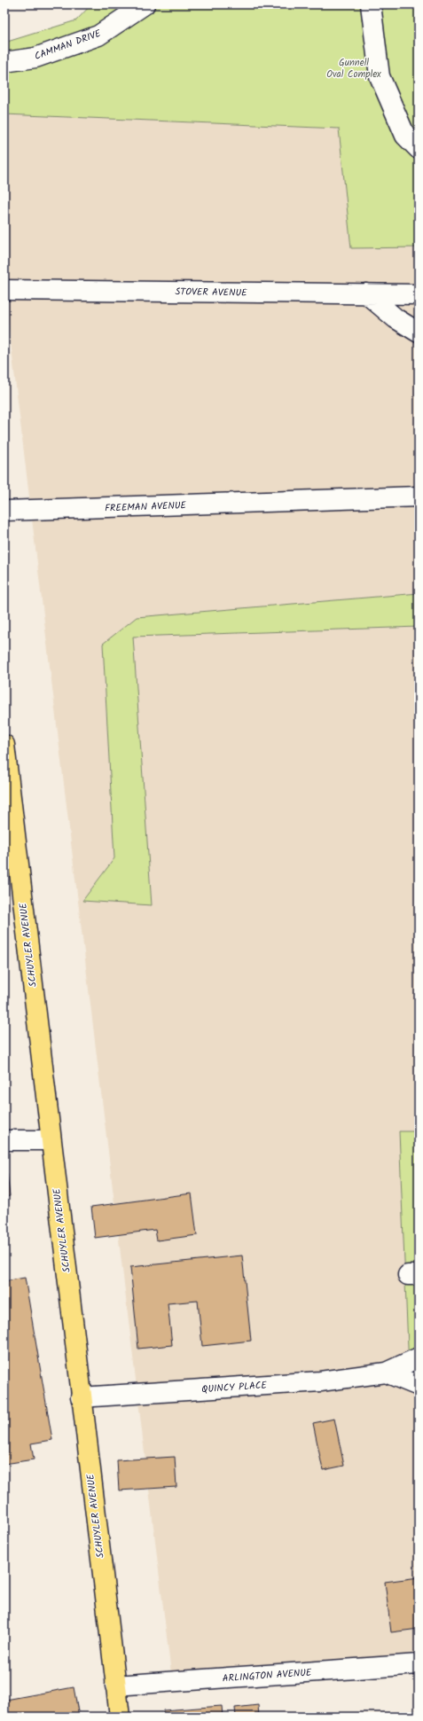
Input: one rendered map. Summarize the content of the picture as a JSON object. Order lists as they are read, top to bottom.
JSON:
{
  "streets": {
    "main road": ["SCHUYLER AVENUE"],
    "street": [
      "CAMMAN DRIVE",
      "STOVER AVENUE",
      "FREEMAN AVENUE",
      "QUINCY PLACE",
      "ARLINGTON AVENUE"
    ]
  },
  "crossings": [
    ["SCHUYLER AVENUE", "QUINCY PLACE"],
    ["SCHUYLER AVENUE", "ARLINGTON AVENUE"]
  ],
  "parks": ["Gunnell Oval Complex"]
}
